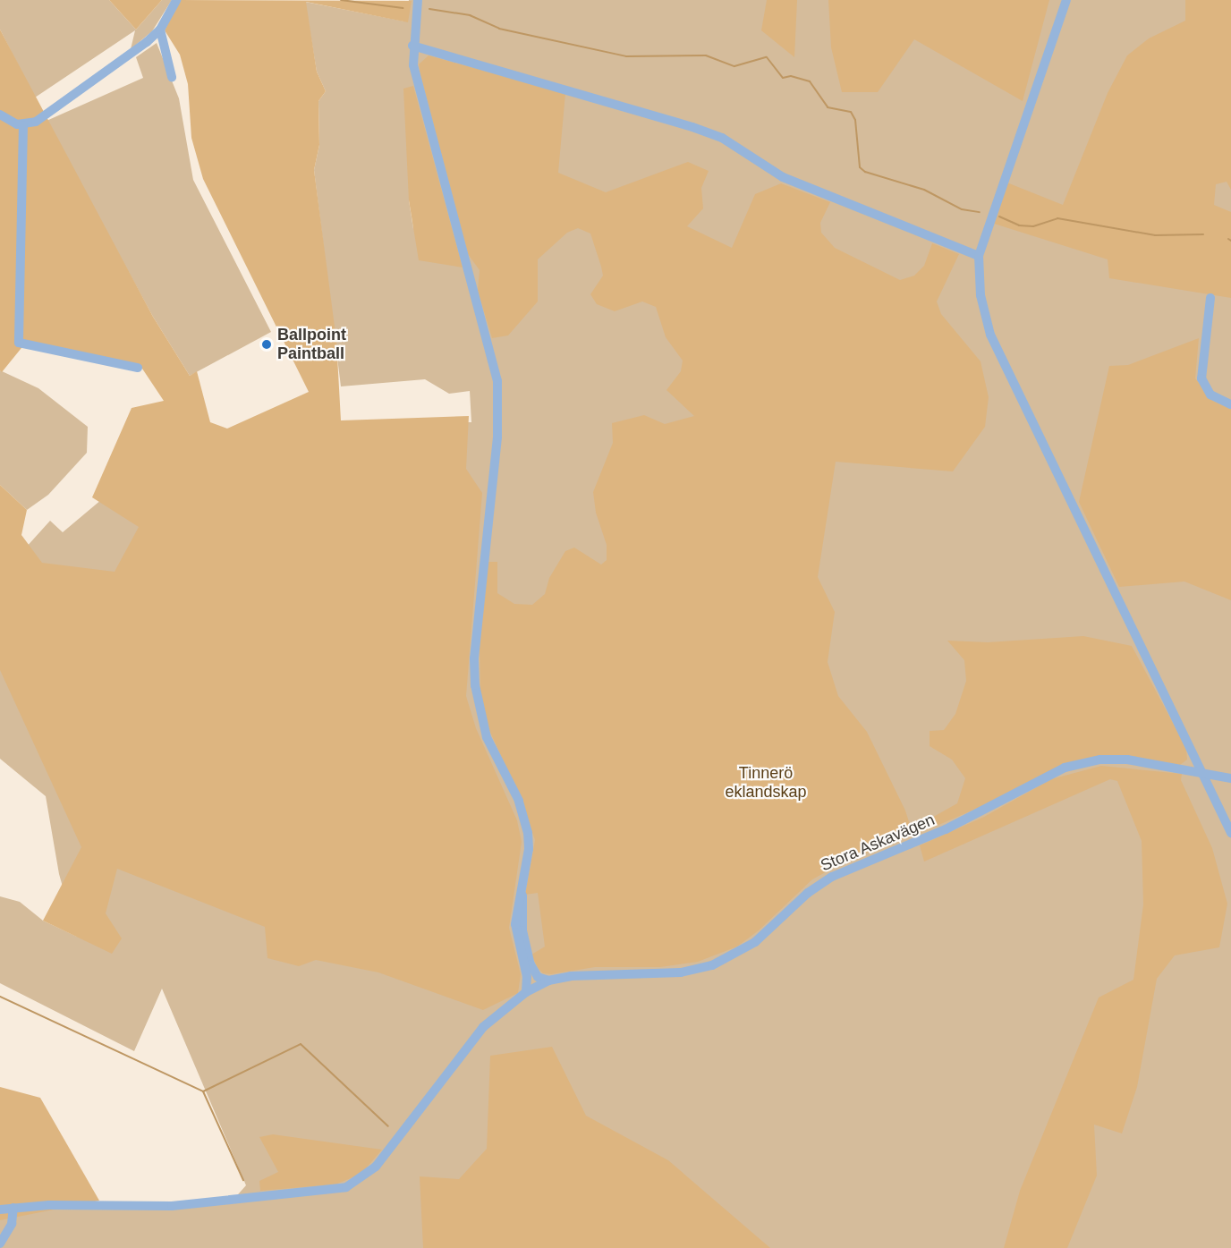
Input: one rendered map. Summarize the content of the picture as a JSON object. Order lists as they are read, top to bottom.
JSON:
{
  "streets": {
    "street": ["Stora Askavägen"]
  },
  "parks": ["Tinnerö eklandskap"],
  "places": ["Ballpoint Paintball"]
}
